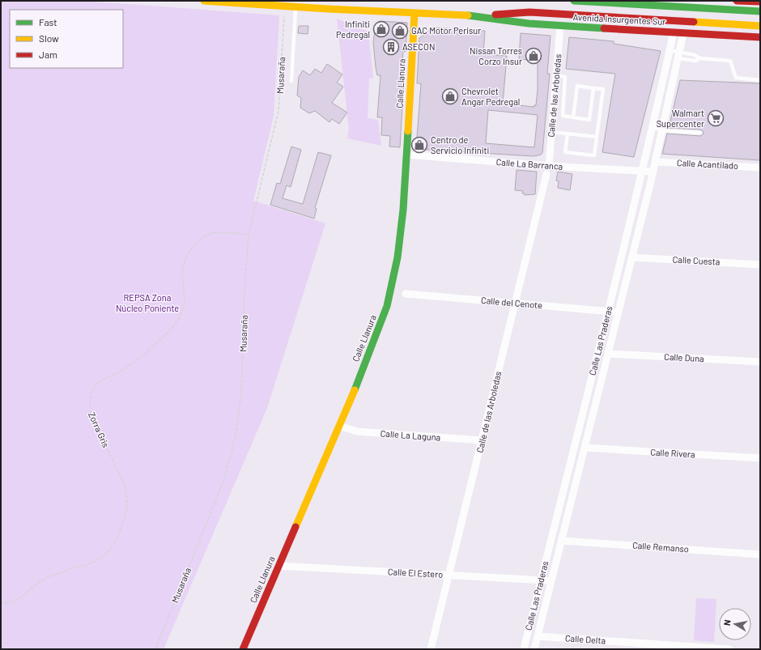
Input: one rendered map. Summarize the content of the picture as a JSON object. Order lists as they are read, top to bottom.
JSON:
{
  "streets": {
    "main road": ["Avenida Insurgentes Sur", "Calle Llanura"],
    "street": [
      "Calle de las Arboledas",
      "Calle La Barranca",
      "Calle Acantilado",
      "Calle Cuesta",
      "Calle del Cenote",
      "Calle Las Praderas",
      "Calle Duna",
      "Calle La Laguna",
      "Calle Rivera",
      "Calle Remanso",
      "Calle El Estero",
      "Calle Delta"
    ],
    "path": ["Musaraña", "Zorra Gris"]
  },
  "crossings": [
    ["Avenida Insurgentes Sur", "Musaraña"],
    ["Avenida Insurgentes Sur", "Calle Llanura"],
    ["Avenida Insurgentes Sur", "Calle de las Arboledas"],
    ["Avenida Insurgentes Sur", "Calle Las Praderas"],
    ["Musaraña", "Zorra Gris"],
    ["Calle Llanura", "Calle La Barranca"],
    ["Calle Llanura", "Calle La Laguna"],
    ["Calle Llanura", "Calle El Estero"],
    ["Calle de las Arboledas", "Calle La Barranca"],
    ["Calle de las Arboledas", "Calle del Cenote"],
    ["Calle de las Arboledas", "Calle La Laguna"],
    ["Calle de las Arboledas", "Calle El Estero"],
    ["Calle La Barranca", "Calle Las Praderas"],
    ["Calle Acantilado", "Calle Las Praderas"],
    ["Calle Cuesta", "Calle Las Praderas"],
    ["Calle del Cenote", "Calle Las Praderas"],
    ["Calle Las Praderas", "Calle Duna"],
    ["Calle Las Praderas", "Calle Rivera"],
    ["Calle Las Praderas", "Calle Remanso"],
    ["Calle Las Praderas", "Calle El Estero"],
    ["Calle Las Praderas", "Calle Delta"]
  ],
  "parks": ["REPSA Zona Núcleo Poniente"],
  "places": {
    "shop": [
      "Infiniti Pedregal",
      "GAC Motor Perisur",
      "Nissan Torres Corzo Insur",
      "Chevrolet Angar Pedregal",
      "Centro de Servicio Infiniti"
    ],
    "building": ["ASECON"],
    "supermarket": ["Walmart Supercenter"]
  },
  "legend": ["Fast", "Slow", "Jam"],
  "north": "left"
}
